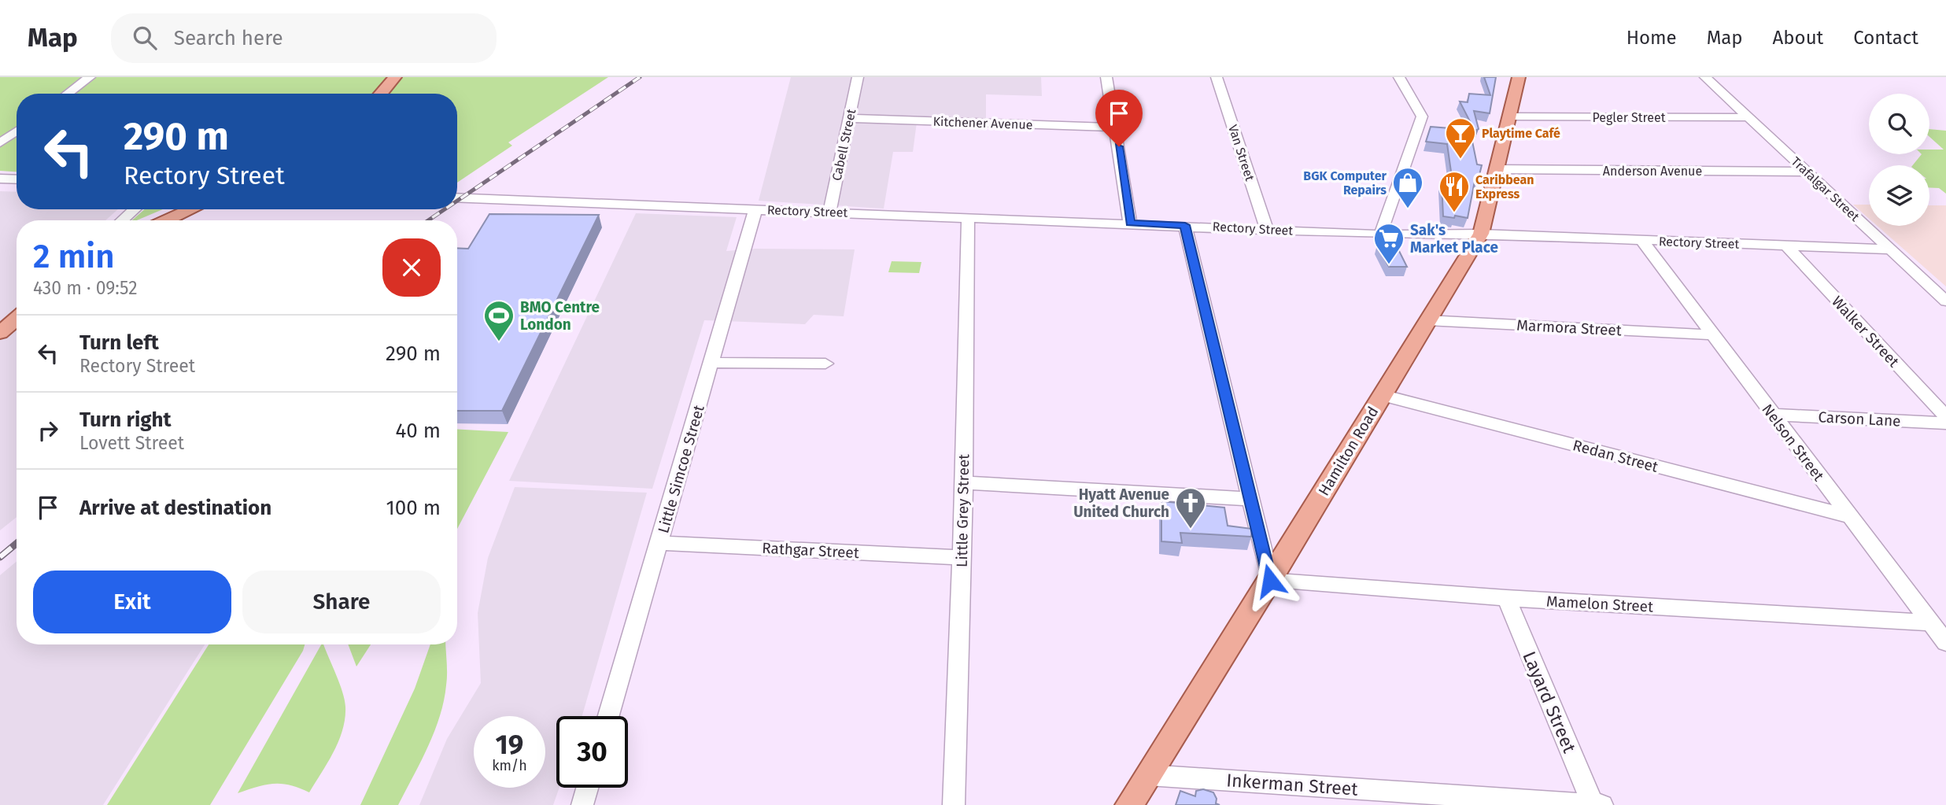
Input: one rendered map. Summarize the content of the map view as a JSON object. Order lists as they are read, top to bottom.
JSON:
{
  "streets": {
    "main road": ["Hamilton Road"],
    "street": [
      "Pegler Street",
      "Kitchener Avenue",
      "Cabell Street",
      "Van Street",
      "Anderson Avenue",
      "Trafalgar Street",
      "Rectory Street",
      "Marmora Street",
      "Walker Street",
      "Carson Lane",
      "Nelson Street",
      "Redan Street",
      "Little Simcoe Street",
      "Little Grey Street",
      "Rathgar Street",
      "Mamelon Street",
      "Layard Street",
      "Inkerman Street"
    ]
  },
  "crossings": [
    ["Pegler Street", "Trafalgar Street"],
    ["Pegler Street", "Hamilton Road"],
    ["Kitchener Avenue", "Cabell Street"],
    ["Cabell Street", "Rectory Street"],
    ["Van Street", "Rectory Street"],
    ["Anderson Avenue", "Trafalgar Street"],
    ["Anderson Avenue", "Hamilton Road"],
    ["Trafalgar Street", "Rectory Street"],
    ["Rectory Street", "Walker Street"],
    ["Rectory Street", "Nelson Street"],
    ["Rectory Street", "Hamilton Road"],
    ["Rectory Street", "Little Simcoe Street"],
    ["Rectory Street", "Little Grey Street"],
    ["Marmora Street", "Nelson Street"],
    ["Marmora Street", "Hamilton Road"],
    ["Carson Lane", "Nelson Street"],
    ["Nelson Street", "Redan Street"],
    ["Nelson Street", "Mamelon Street"],
    ["Hamilton Road", "Redan Street"],
    ["Hamilton Road", "Mamelon Street"],
    ["Hamilton Road", "Inkerman Street"],
    ["Little Simcoe Street", "Rathgar Street"],
    ["Little Grey Street", "Rathgar Street"],
    ["Mamelon Street", "Layard Street"],
    ["Layard Street", "Inkerman Street"]
  ],
  "places": {
    "bar": ["Playtime Café"],
    "shop": ["BGK Computer Repairs"],
    "restaurant": ["Caribbean Express"],
    "supermarket": ["Sak's Market Place"],
    "sports": ["BMO Centre London"],
    "church": ["Hyatt Avenue United Church"]
  },
  "page": {
    "header": "Map",
    "search": "Search here",
    "nav": [
      "Home",
      "Map",
      "About",
      "Contact"
    ],
    "turn": ["290 m", "Rectory Street"],
    "heading": ["2 min", "430 m · 09:52"],
    "list": [
      {
        "name": "Turn left",
        "note": "Rectory Street",
        "value": "290 m"
      },
      {
        "name": "Turn right",
        "note": "Lovett Street",
        "value": "40 m"
      },
      {
        "name": "Arrive at destination",
        "value": "100 m"
      }
    ],
    "buttons": ["Exit", "Share"],
    "speed": "19 km/h",
    "limit": "30"
  }
}
